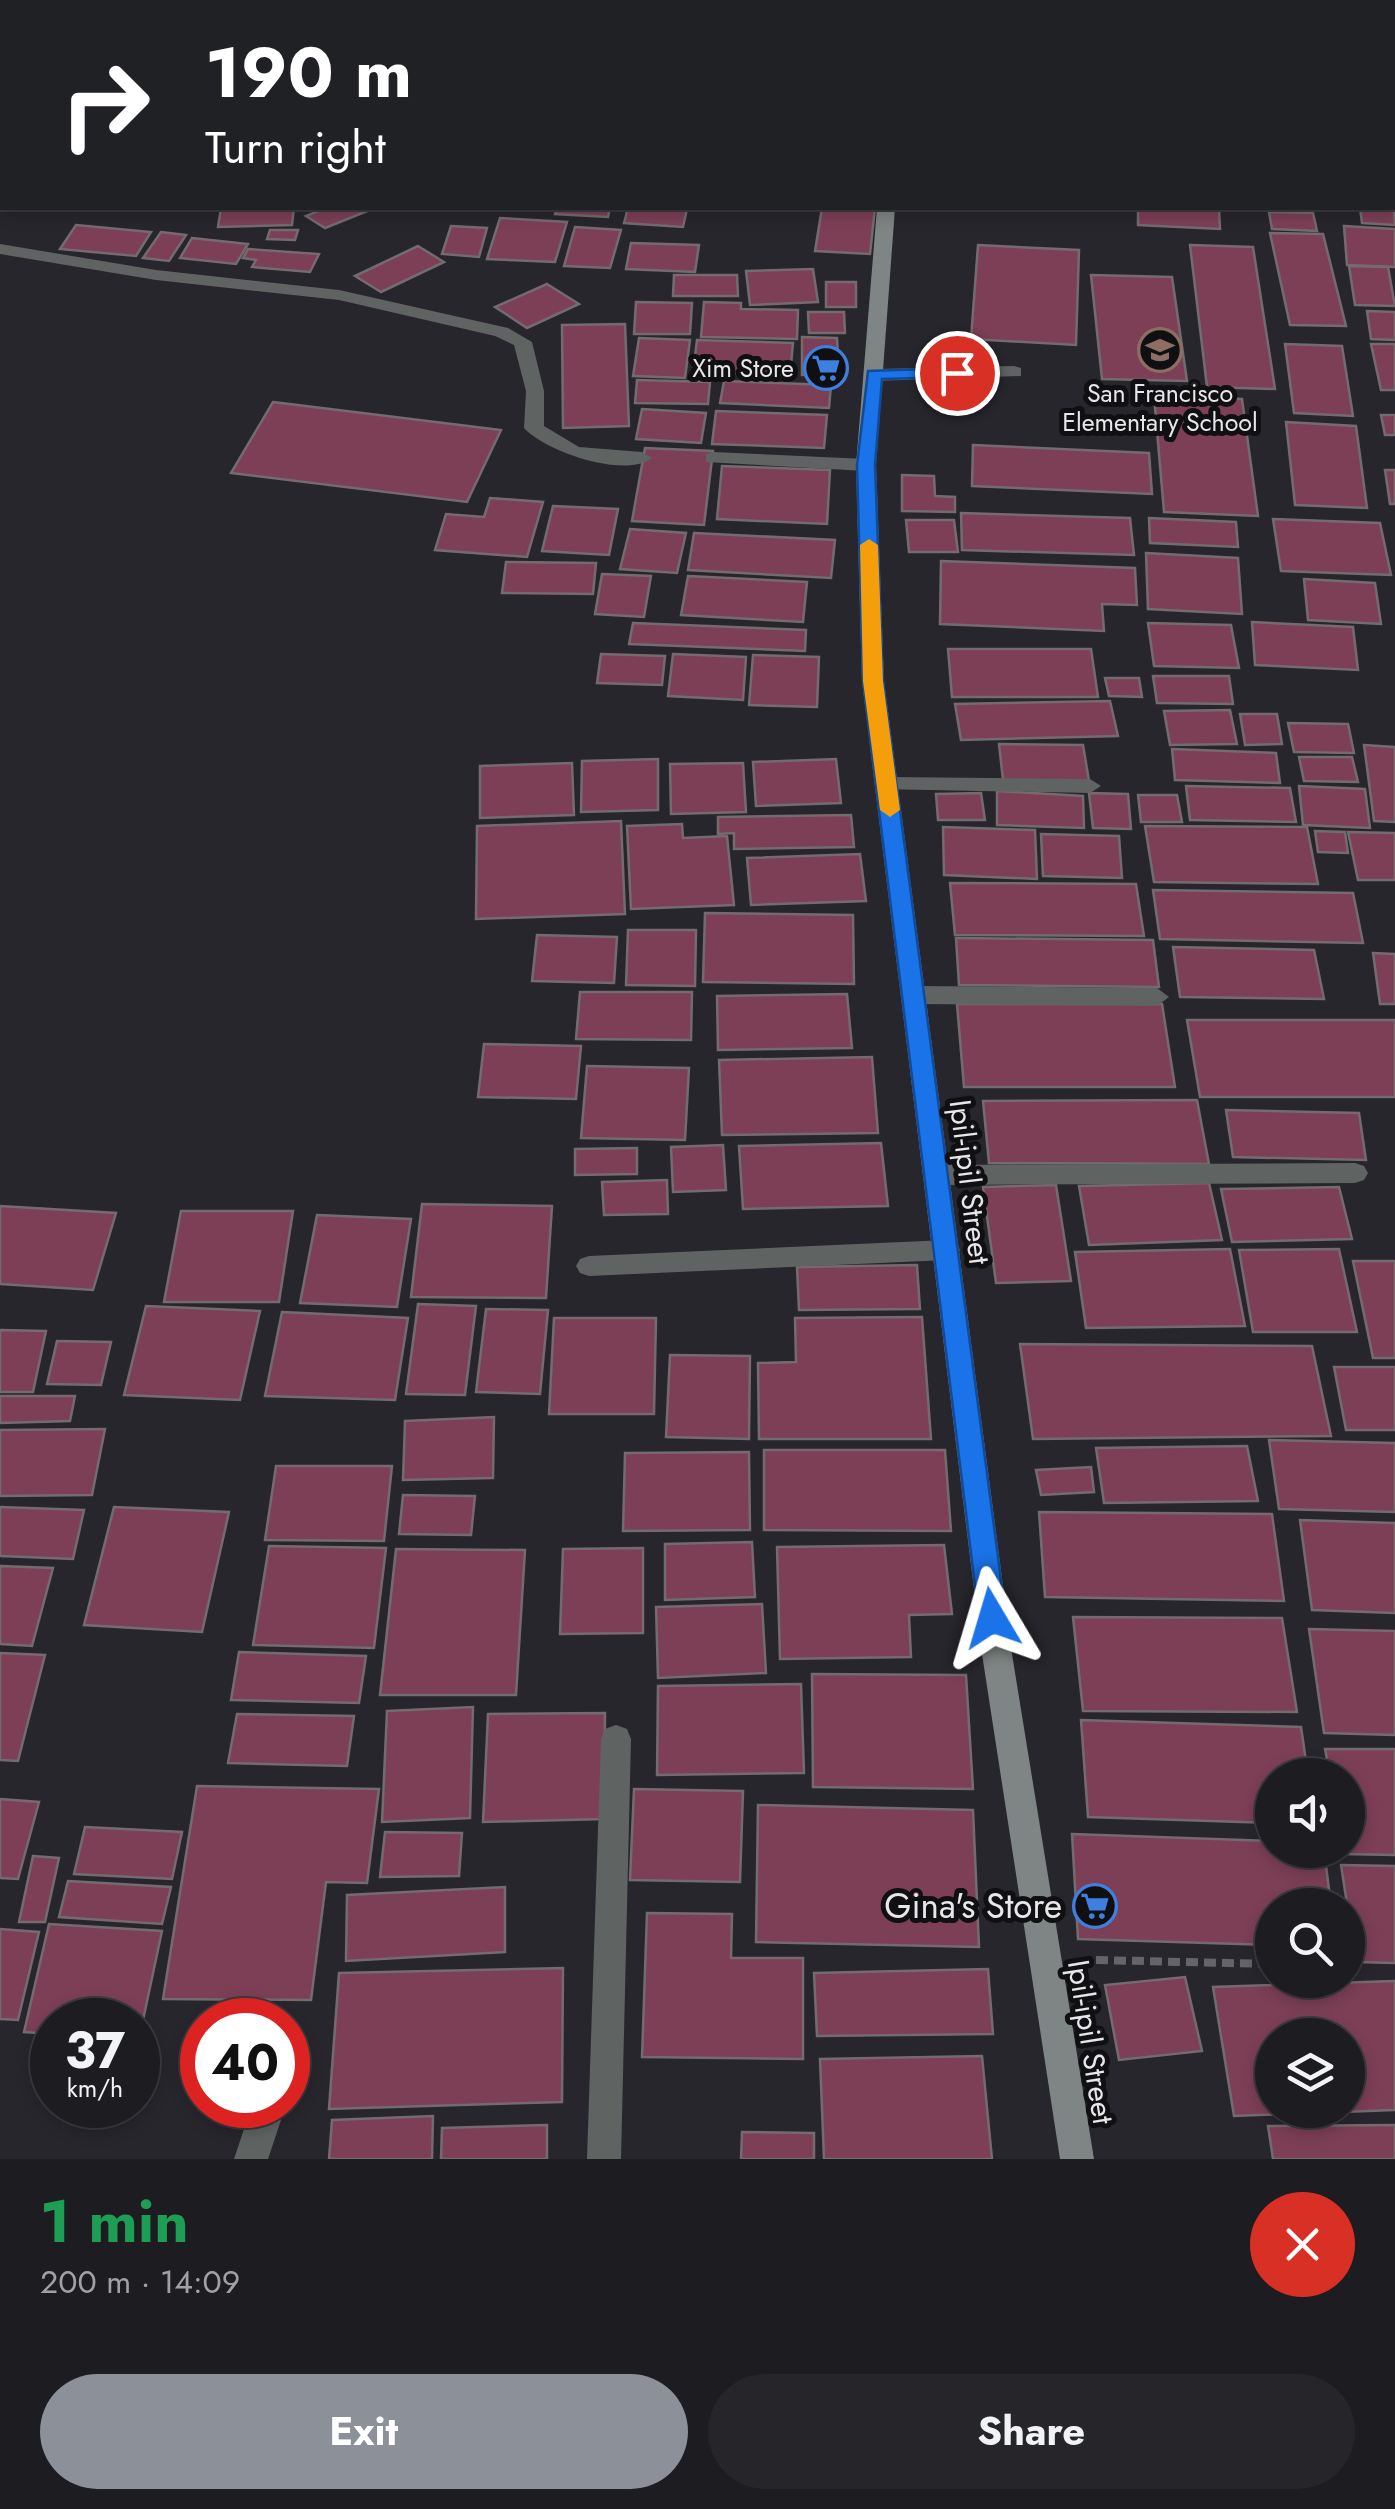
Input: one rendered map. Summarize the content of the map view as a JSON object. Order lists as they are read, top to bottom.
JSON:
{
  "streets": {
    "street": ["Ipil-ipil Street"]
  },
  "places": {
    "school or university": ["San Francisco Elementary School"],
    "supermarket": ["Xim Store", "Gina's Store"]
  },
  "page": {
    "turn": ["190 m", "Turn right"],
    "speed": "37 km/h",
    "limit": "40",
    "heading": ["1 min", "200 m · 14:09"],
    "buttons": ["Exit", "Share"]
  }
}
